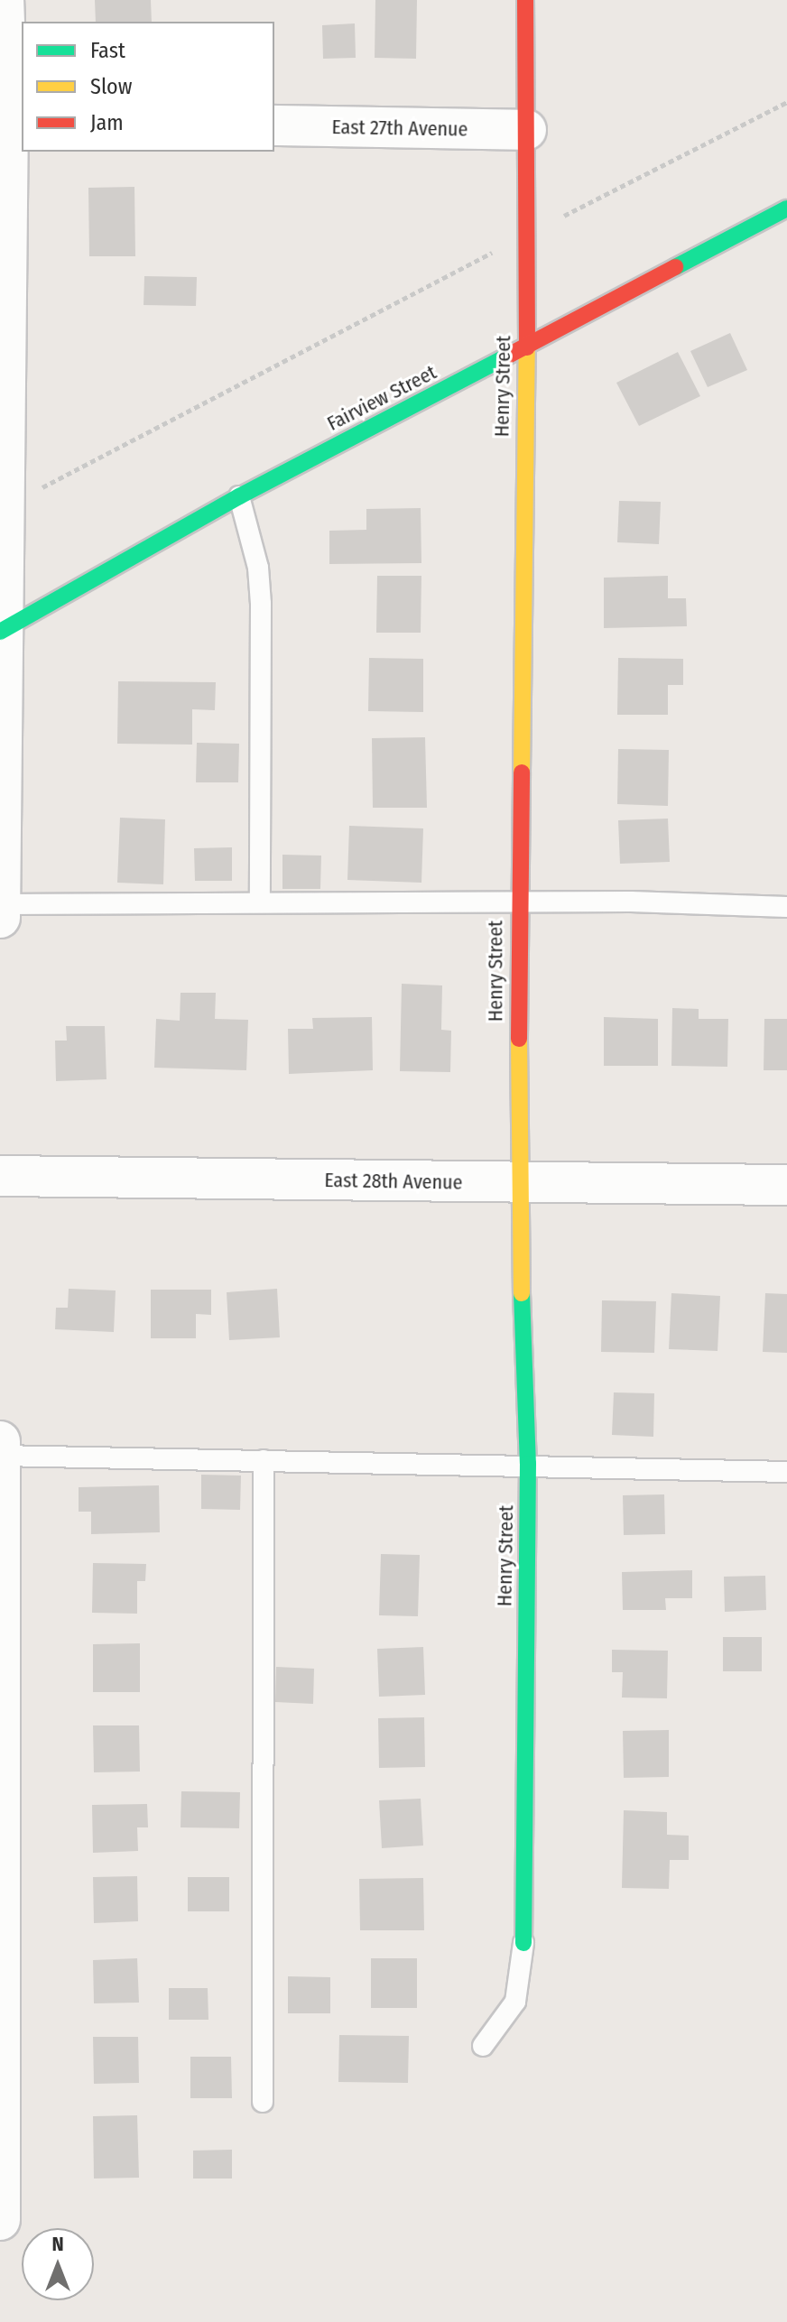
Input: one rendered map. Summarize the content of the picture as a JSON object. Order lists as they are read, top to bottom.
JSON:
{
  "streets": {
    "street": [
      "East 27th Avenue",
      "Henry Street",
      "Fairview Street",
      "East 28th Avenue"
    ]
  },
  "crossings": [
    ["East 27th Avenue", "Henry Street"],
    ["Henry Street", "Fairview Street"],
    ["Henry Street", "East 28th Avenue"]
  ],
  "legend": ["Fast", "Slow", "Jam"],
  "north": "top"
}
